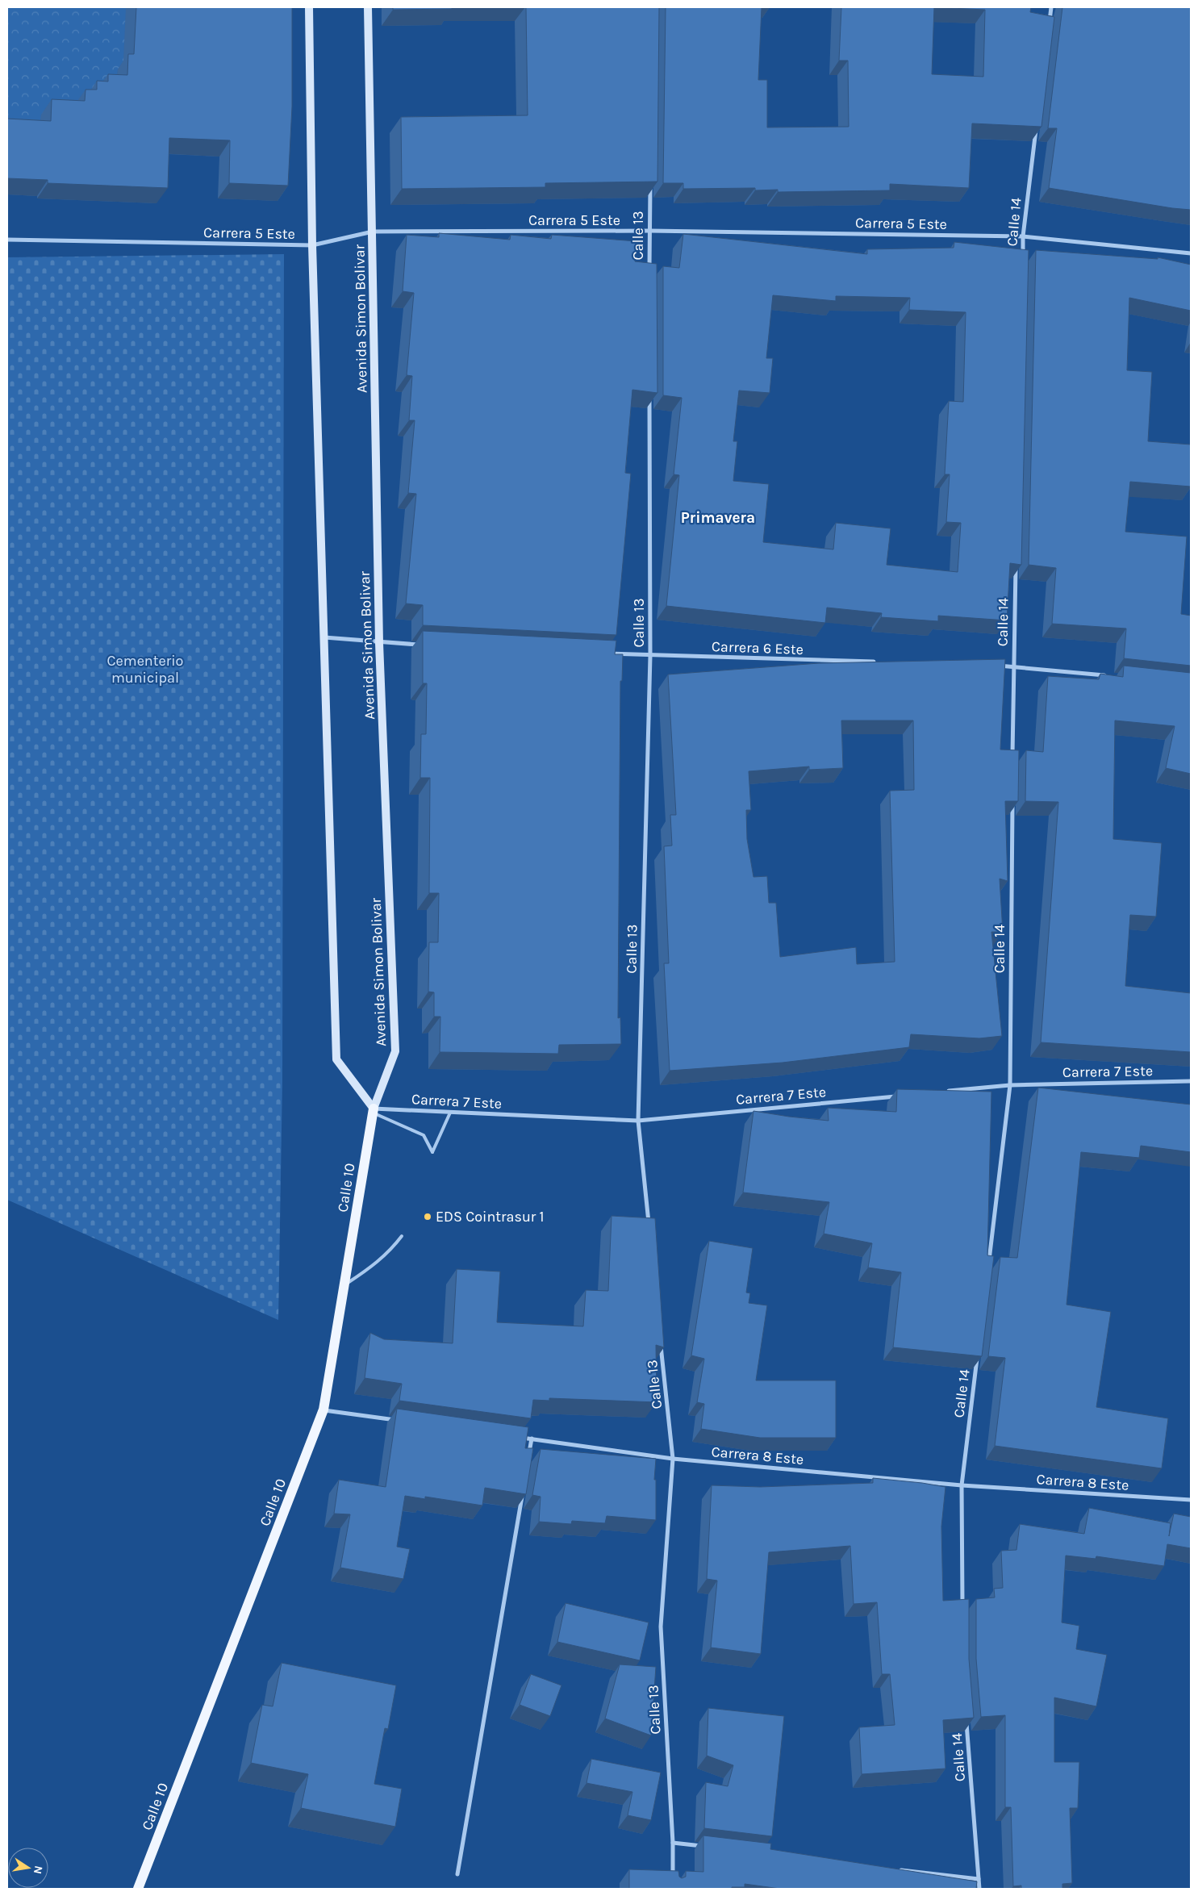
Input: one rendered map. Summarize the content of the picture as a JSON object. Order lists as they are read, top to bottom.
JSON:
{
  "streets": {
    "main road": ["Avenida Simon Bolivar", "Calle 10"],
    "street": [
      "Carrera 5 Este",
      "Calle 14",
      "Calle 13",
      "Carrera 6 Este",
      "Carrera 7 Este",
      "Carrera 8 Este"
    ]
  },
  "crossings": [
    ["Carrera 5 Este", "Calle 14"],
    ["Carrera 5 Este", "Calle 13"],
    ["Carrera 5 Este", "Avenida Simon Bolivar"],
    ["Calle 14", "Carrera 7 Este"],
    ["Calle 14", "Carrera 8 Este"],
    ["Calle 13", "Carrera 6 Este"],
    ["Calle 13", "Carrera 7 Este"],
    ["Calle 13", "Carrera 8 Este"],
    ["Avenida Simon Bolivar", "Carrera 7 Este"],
    ["Avenida Simon Bolivar", "Calle 10"],
    ["Carrera 7 Este", "Calle 10"]
  ],
  "districts": ["Primavera"],
  "parks": ["Cementerio municipal"],
  "places": ["EDS Cointrasur 1"],
  "north": "right"
}
